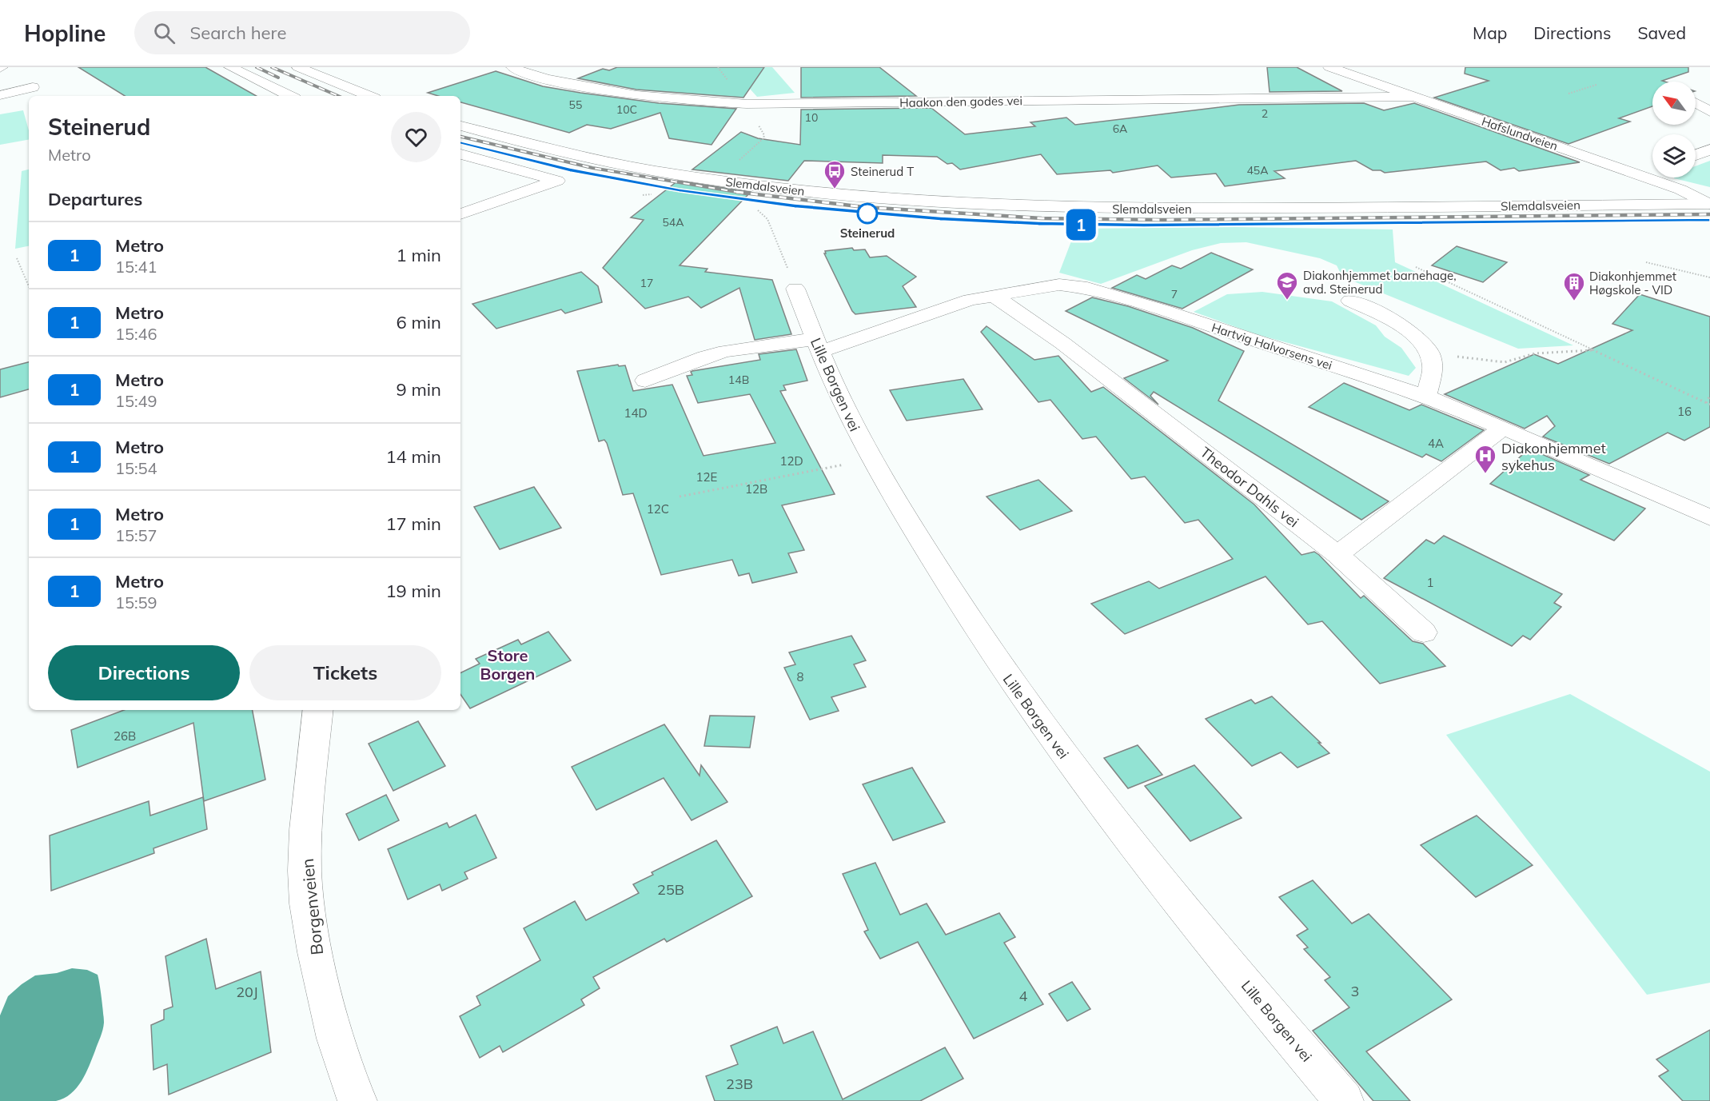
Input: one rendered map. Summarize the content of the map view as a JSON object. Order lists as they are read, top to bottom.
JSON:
{
  "streets": {
    "street": [
      "Haakon den godes vei",
      "Hafslundveien",
      "Slemdalsveien",
      "Hartvig Halvorsens vei",
      "Lille Borgen vei",
      "Theodor Dahls vei",
      "Borgenveien"
    ]
  },
  "crossings": [
    ["Haakon den godes vei", "Hafslundveien"],
    ["Hafslundveien", "Slemdalsveien"],
    ["Hartvig Halvorsens vei", "Lille Borgen vei"],
    ["Hartvig Halvorsens vei", "Theodor Dahls vei"]
  ],
  "districts": ["Store Borgen"],
  "places": {
    "bus stop": ["Steinerud T"],
    "other": ["Steinerud"],
    "school or university": ["Diakonhjemmet barnehage, avd. Steinerud"],
    "building": ["Diakonhjemmet Høgskole - VID"],
    "hospital": ["Diakonhjemmet sykehus"]
  },
  "lines": ["metro line 1"],
  "house_numbers": [
    "55",
    "10C",
    "2",
    "10",
    "6A",
    "45A",
    "54A",
    "17",
    "7",
    "14B",
    "16",
    "14D",
    "4A",
    "12D",
    "12E",
    "12B",
    "12C",
    "1",
    "8",
    "26B",
    "25B",
    "3",
    "20J",
    "4",
    "23B"
  ],
  "north": "top left",
  "page": {
    "header": "Hopline",
    "search": "Search here",
    "nav": ["Map", "Directions", "Saved"],
    "on_map": "1",
    "heading": [
      ["Steinerud", "Metro"],
      "Departures"
    ],
    "list": [
      {
        "mark": "1",
        "name": "Metro",
        "note": "15:41",
        "value": "1 min"
      },
      {
        "mark": "1",
        "name": "Metro",
        "note": "15:46",
        "value": "6 min"
      },
      {
        "mark": "1",
        "name": "Metro",
        "note": "15:49",
        "value": "9 min"
      },
      {
        "mark": "1",
        "name": "Metro",
        "note": "15:54",
        "value": "14 min"
      },
      {
        "mark": "1",
        "name": "Metro",
        "note": "15:57",
        "value": "17 min"
      },
      {
        "mark": "1",
        "name": "Metro",
        "note": "15:59",
        "value": "19 min"
      }
    ],
    "buttons": ["Directions", "Tickets"]
  }
}
